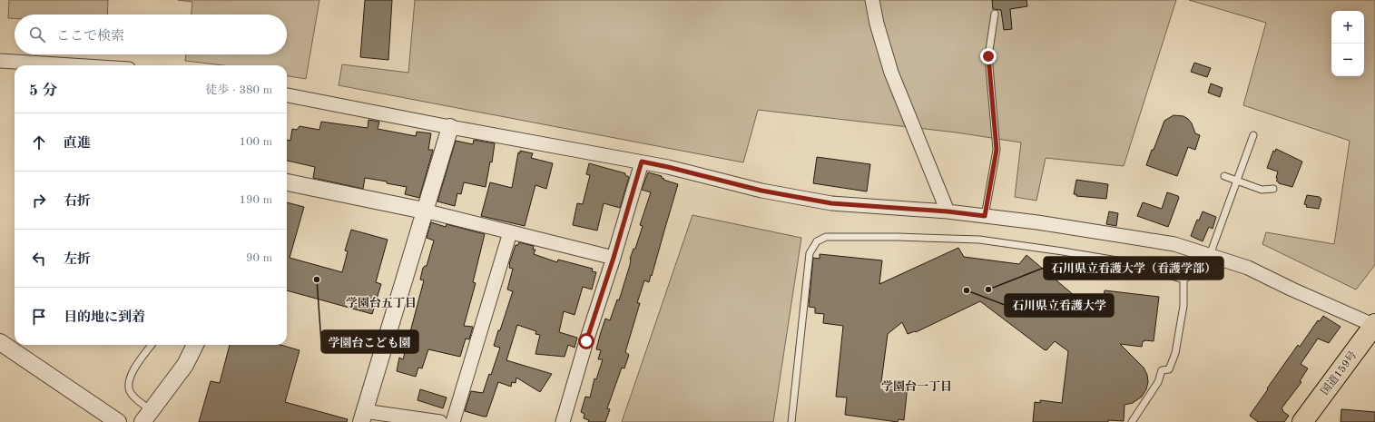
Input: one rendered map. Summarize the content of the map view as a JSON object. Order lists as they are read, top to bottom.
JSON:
{
  "streets": {
    "highway": ["国道159号"]
  },
  "districts": ["学園台五丁目", "学園台一丁目"],
  "places": ["学園台こども園", "石川県立看護大学（看護学部）", "石川県立看護大学"],
  "page": {
    "map_buttons": ["+", "−"],
    "search": "ここで検索",
    "heading": ["5 分", "徒歩 · 380 m"],
    "list": [
      ["直進", "100 m"],
      ["右折", "190 m"],
      ["左折", "90 m"],
      "目的地に到着"
    ]
  }
}
